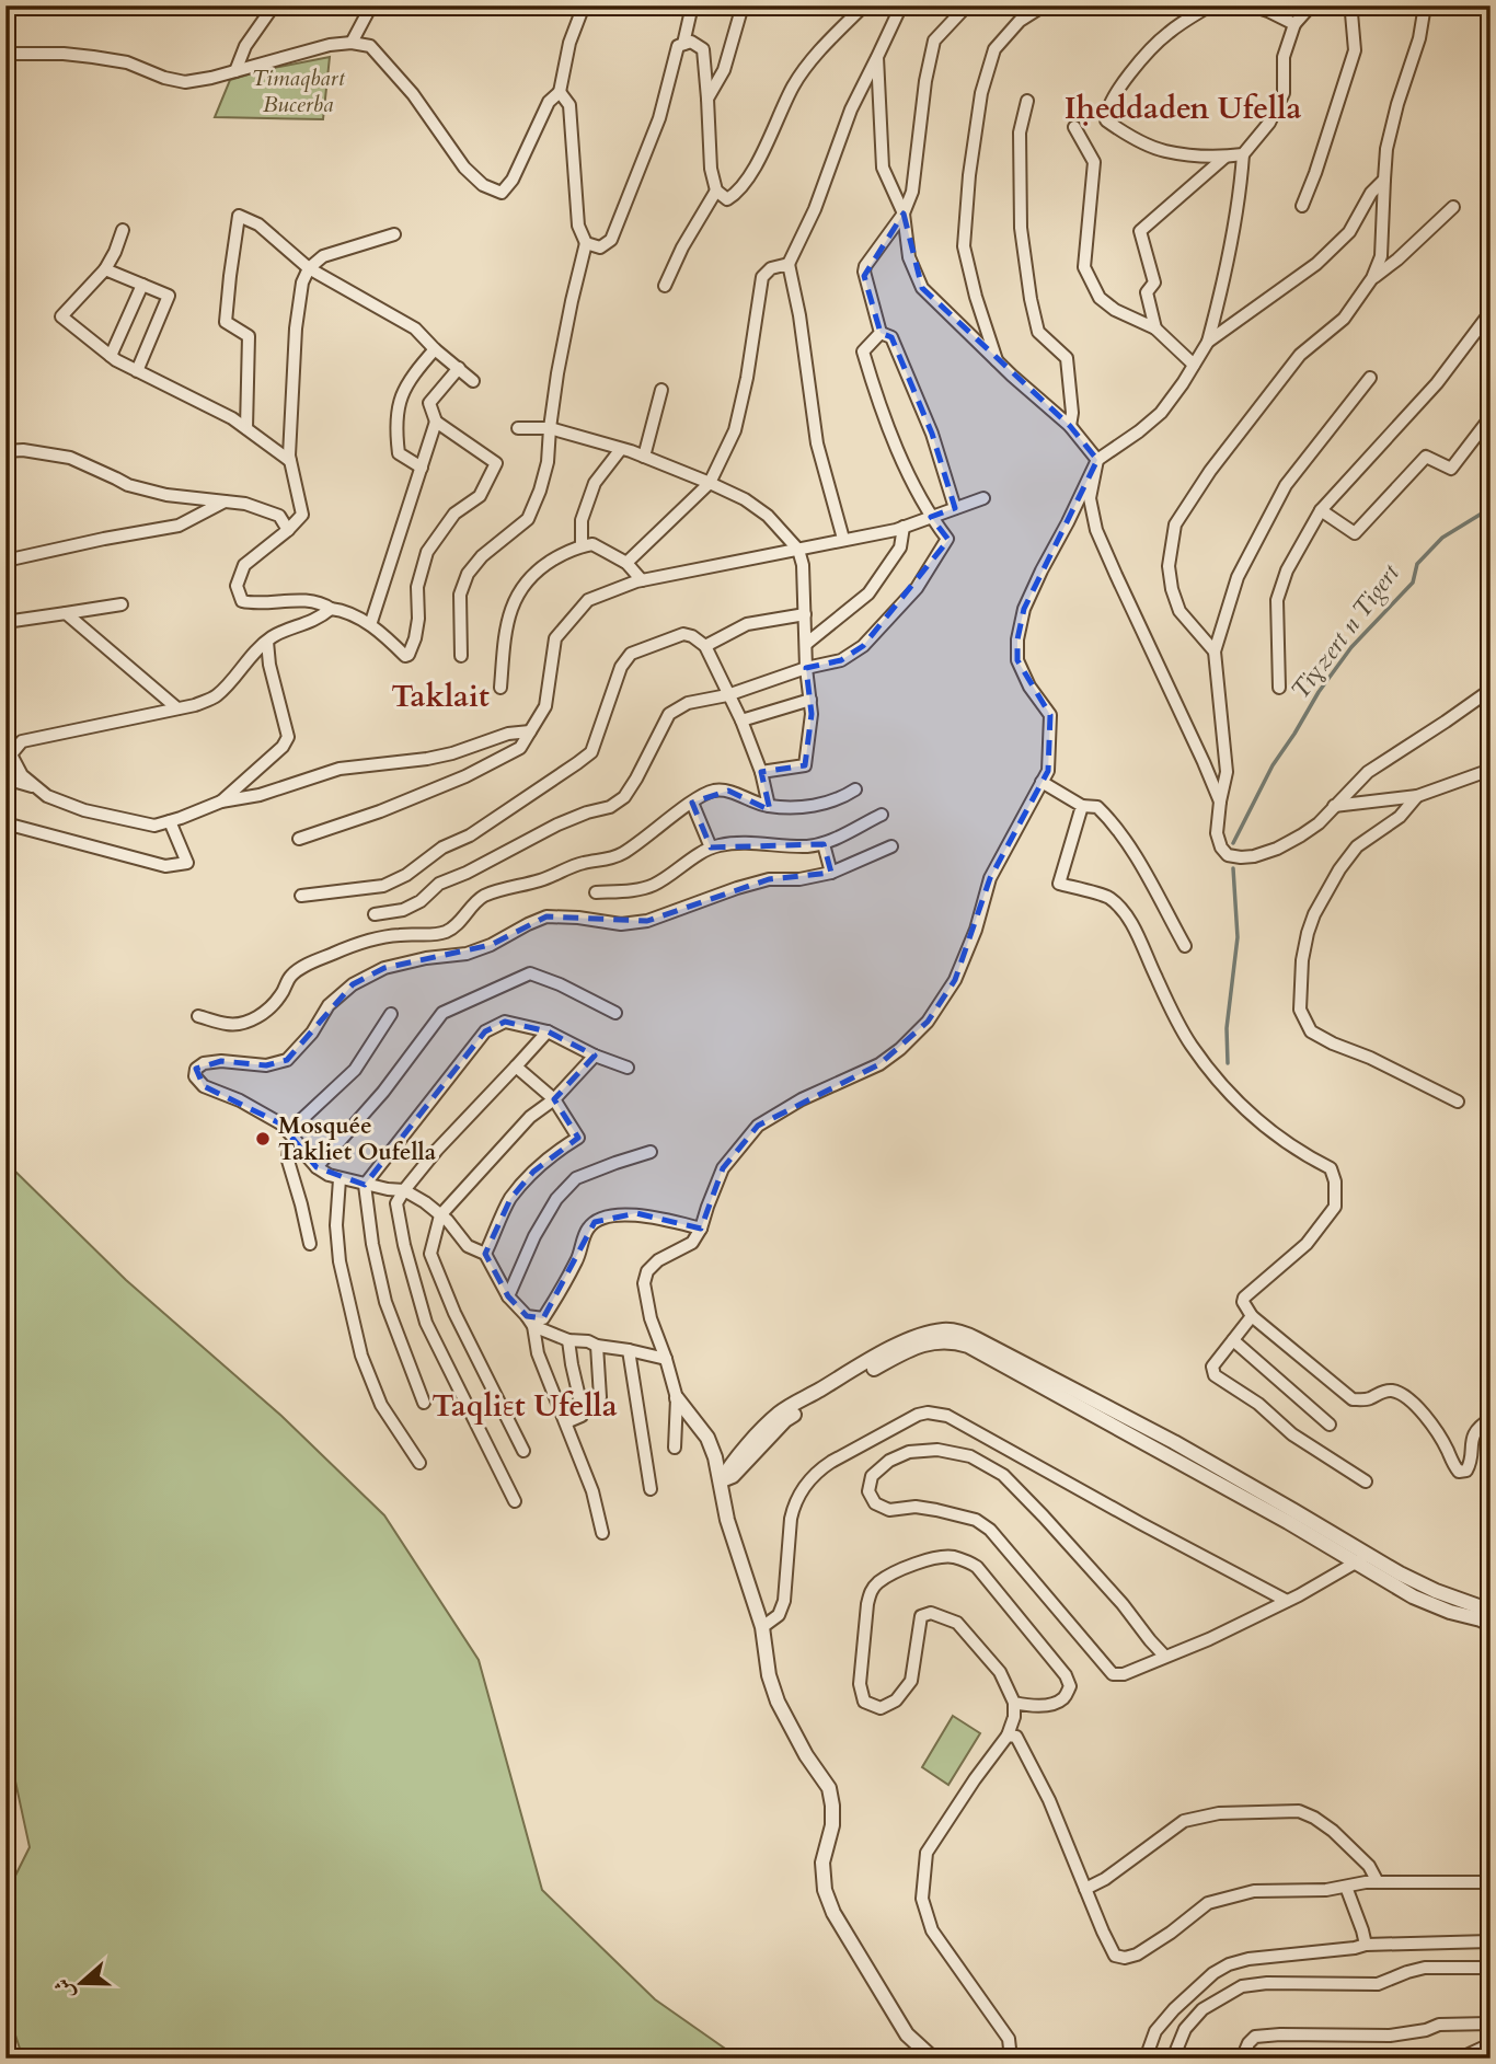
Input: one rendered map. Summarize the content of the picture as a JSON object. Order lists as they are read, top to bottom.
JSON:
{
  "districts": ["Iḥeddaden Ufella", "Taklait", "Taqliɛt Ufella"],
  "water": ["Tiɣzert n Tigert"],
  "parks": ["Timaqbart Bucerba"],
  "places": ["Mosquée Takliet Oufella"],
  "north": "left"
}
